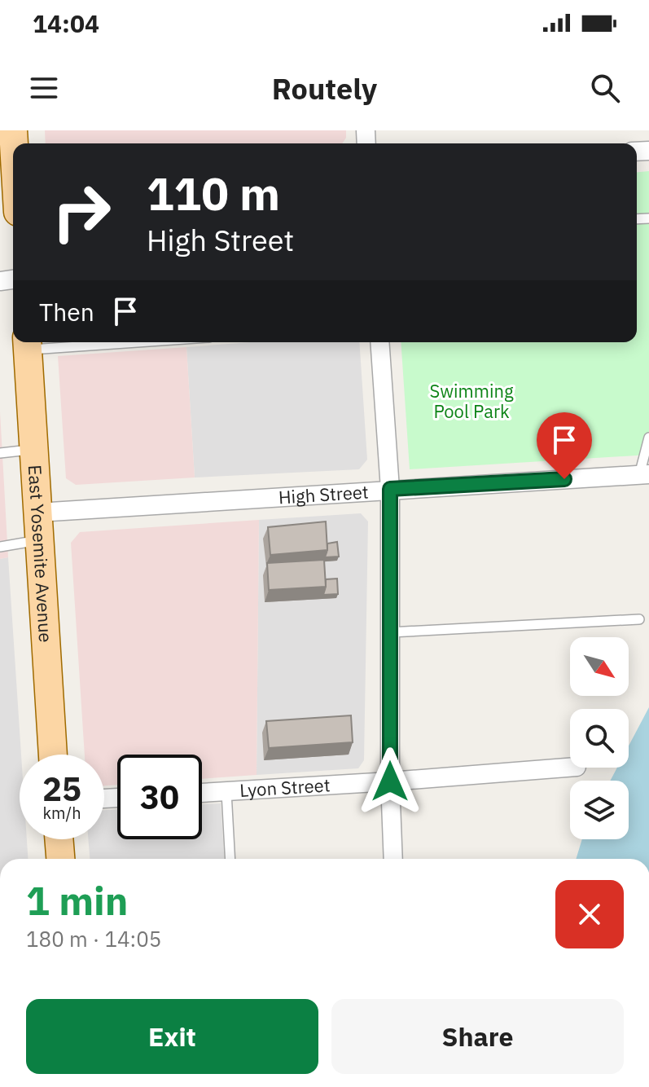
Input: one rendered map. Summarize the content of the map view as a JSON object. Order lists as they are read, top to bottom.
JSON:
{
  "streets": {
    "main road": ["East Yosemite Avenue"],
    "street": ["High Street", "Lyon Street"]
  },
  "crossings": [
    ["High Street", "East Yosemite Avenue"]
  ],
  "parks": ["Swimming Pool Park"],
  "north": "bottom right",
  "page": {
    "status": "14:04",
    "header": "Routely",
    "turn": ["110 m", "High Street"],
    "then": "Then",
    "speed": "25 km/h",
    "limit": "30",
    "heading": ["1 min", "180 m · 14:05"],
    "buttons": ["Exit", "Share"]
  }
}
